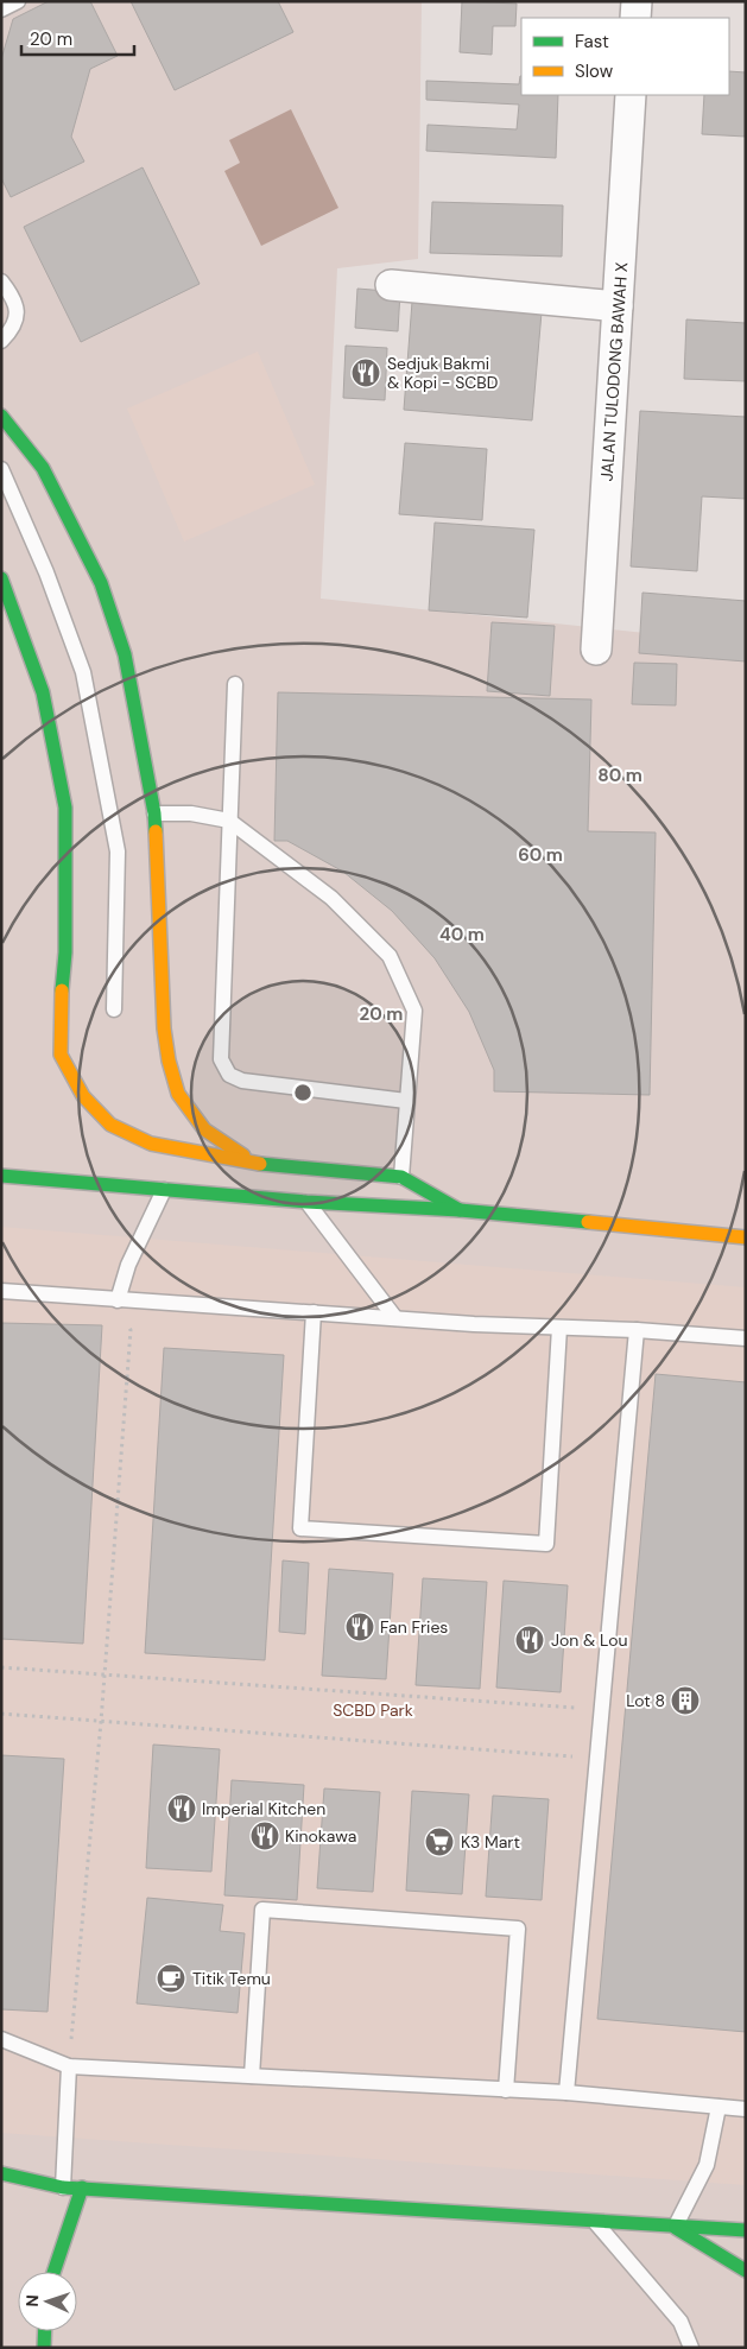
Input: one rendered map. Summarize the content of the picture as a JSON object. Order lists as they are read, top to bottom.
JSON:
{
  "streets": {
    "street": ["JALAN TULODONG BAWAH X"]
  },
  "parks": ["SCBD Park"],
  "places": {
    "restaurant": [
      "Sedjuk Bakmi & Kopi - SCBD",
      "Fan Fries",
      "Jon & Lou",
      "Imperial Kitchen",
      "Kinokawa"
    ],
    "building": ["Lot 8"],
    "supermarket": ["K3 Mart"],
    "cafe": ["Titik Temu"]
  },
  "legend": ["Fast", "Slow"],
  "scale_bar": "20 m",
  "north": "left",
  "rings": [
    "80 m",
    "60 m",
    "40 m",
    "20 m"
  ]
}
